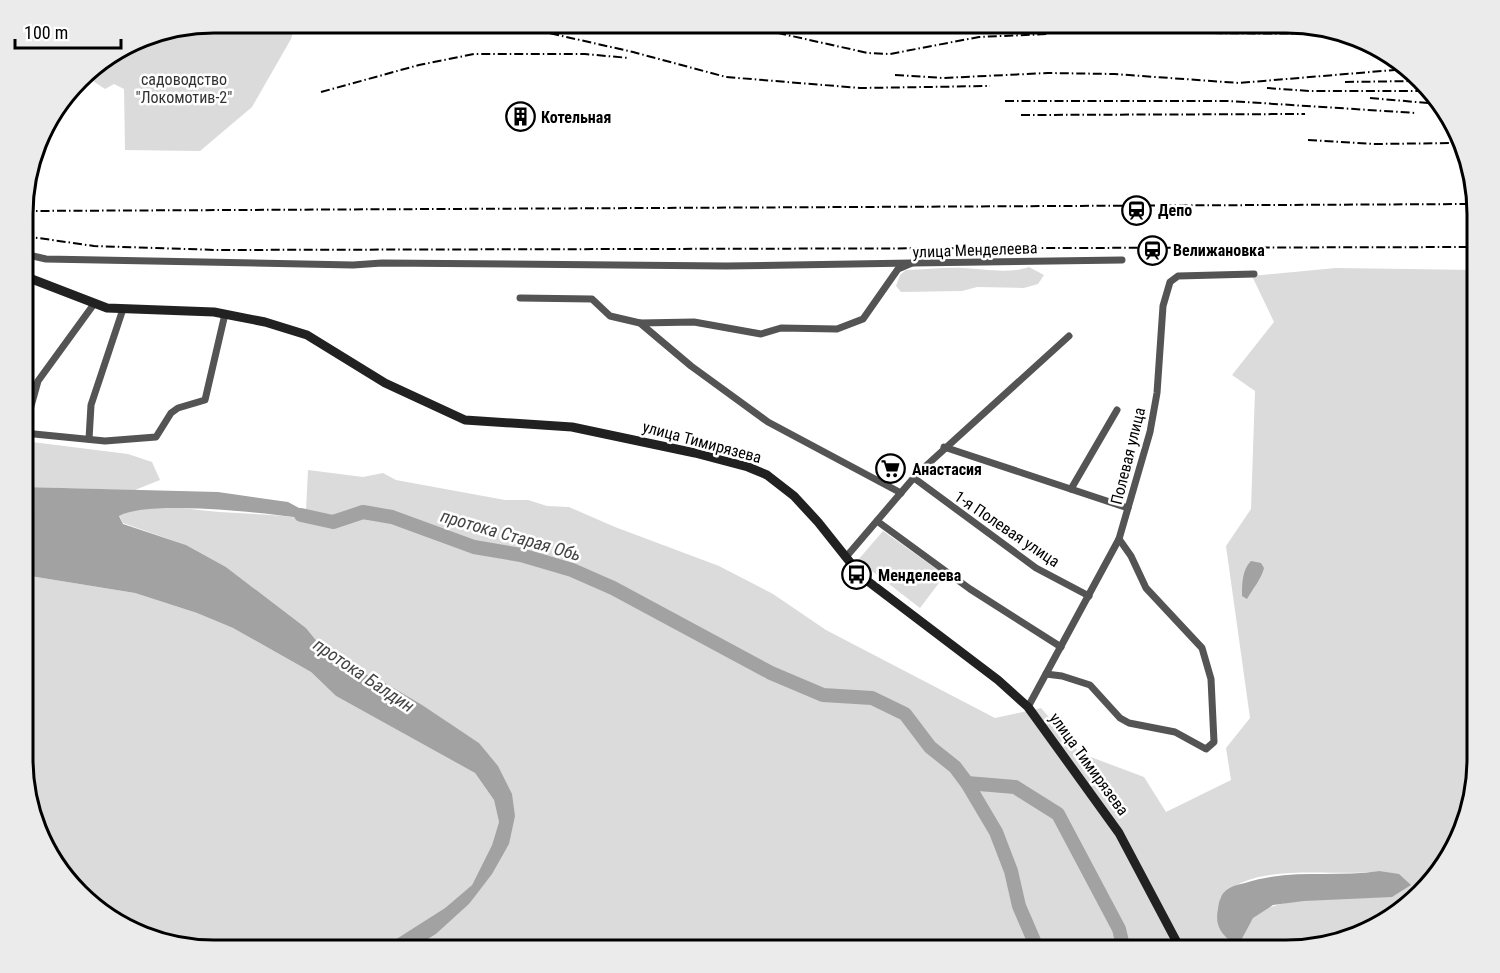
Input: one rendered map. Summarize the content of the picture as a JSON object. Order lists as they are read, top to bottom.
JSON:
{
  "streets": {
    "street": [
      "улица Менделеева",
      "улица Тимирязева",
      "Полевая улица",
      "1-я Полевая улица"
    ]
  },
  "crossings": [
    ["улица Тимирязева", "Полевая улица"],
    ["Полевая улица", "1-я Полевая улица"]
  ],
  "water": ["протока Старая Обь", "протока Балдин"],
  "parks": ["садоводство \"Локомотив-2\""],
  "places": {
    "building": ["Котельная"],
    "station": ["Депо", "Велижановка"],
    "supermarket": ["Анастасия"],
    "bus stop": ["Менделеева"]
  },
  "scale_bar": "100 m"
}
